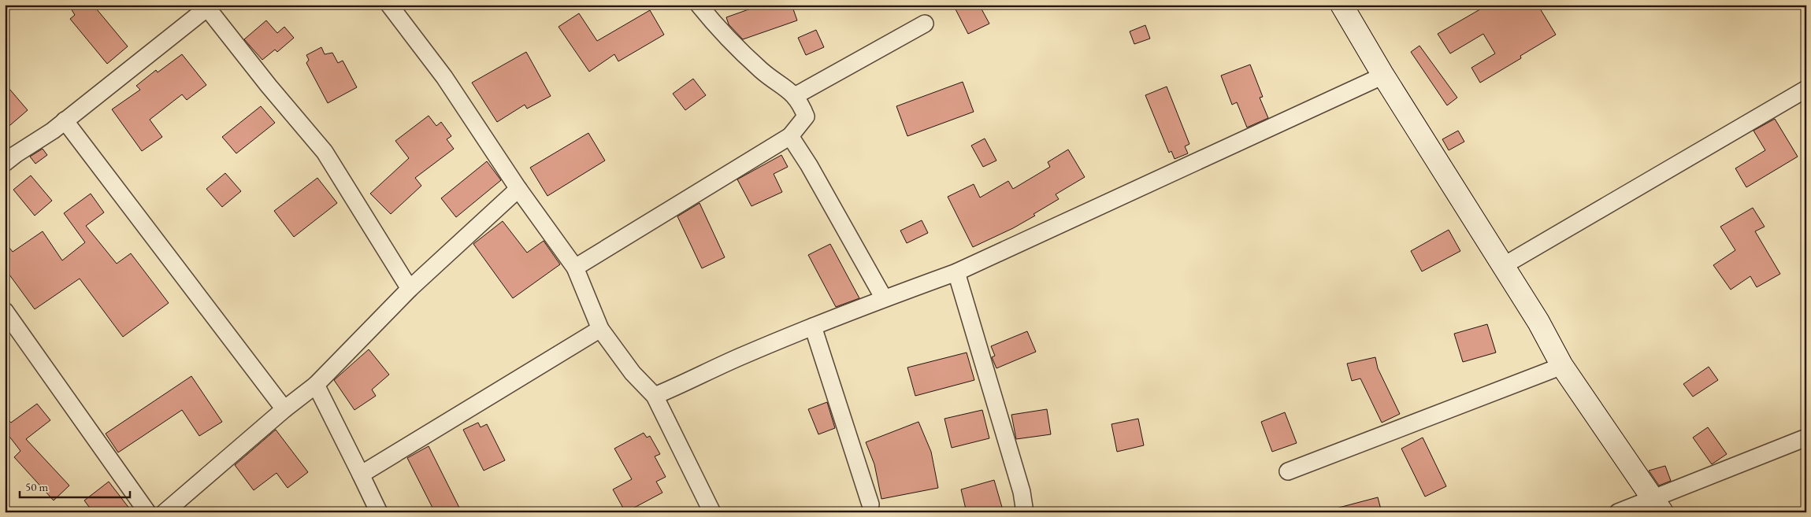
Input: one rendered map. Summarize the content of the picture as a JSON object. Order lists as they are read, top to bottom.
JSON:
{
  "scale_bar": "50 m"
}
